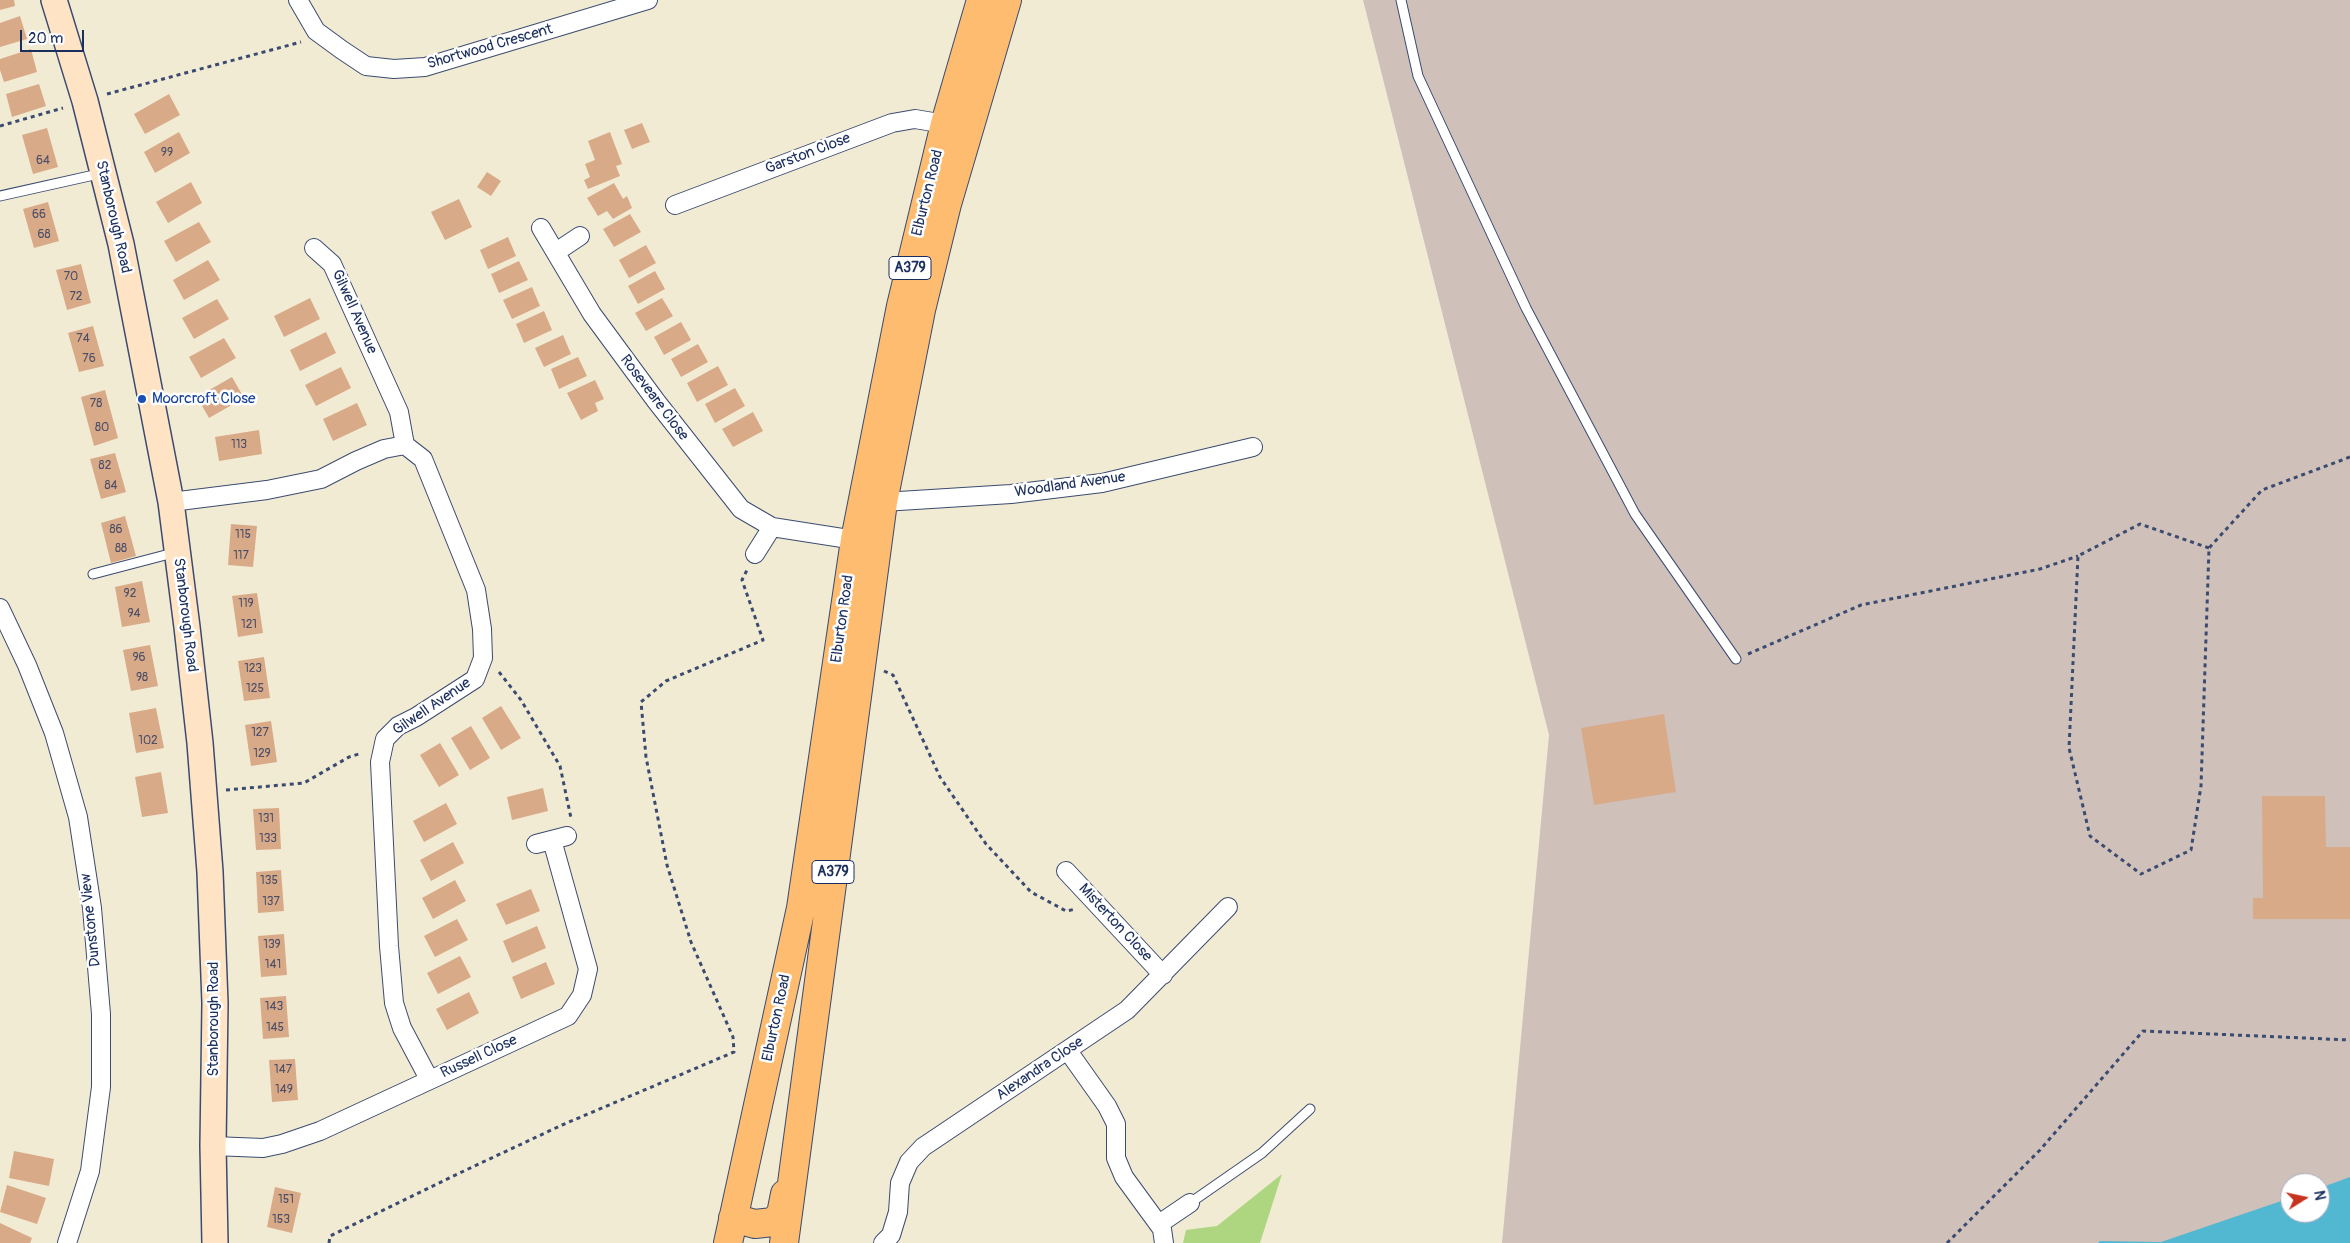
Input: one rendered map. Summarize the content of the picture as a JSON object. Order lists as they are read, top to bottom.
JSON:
{
  "streets": {
    "main road": ["Elburton Road", "A379"],
    "street": [
      "Shortwood Crescent",
      "Garston Close",
      "Stanborough Road",
      "Gilwell Avenue",
      "Roseveare Close",
      "Woodland Avenue",
      "Dunstone View",
      "Misterton Close",
      "Russell Close",
      "Alexandra Close"
    ]
  },
  "crossings": [
    ["Garston Close", "Elburton Road"],
    ["Elburton Road", "A379"],
    ["Elburton Road", "Roseveare Close"],
    ["Elburton Road", "Woodland Avenue"],
    ["Stanborough Road", "Russell Close"],
    ["Gilwell Avenue", "Russell Close"],
    ["Misterton Close", "Alexandra Close"]
  ],
  "places": ["Moorcroft Close"],
  "house_numbers": [
    "99",
    "64",
    "66",
    "68",
    "70",
    "72",
    "74",
    "76",
    "78",
    "80",
    "113",
    "82",
    "84",
    "86",
    "115",
    "88",
    "117",
    "92",
    "119",
    "94",
    "121",
    "96",
    "123",
    "98",
    "125",
    "127",
    "102",
    "129",
    "131",
    "133",
    "135",
    "137",
    "139",
    "141",
    "143",
    "145",
    "147",
    "149",
    "151",
    "153"
  ],
  "scale_bar": "20 m",
  "north": "right"
}
